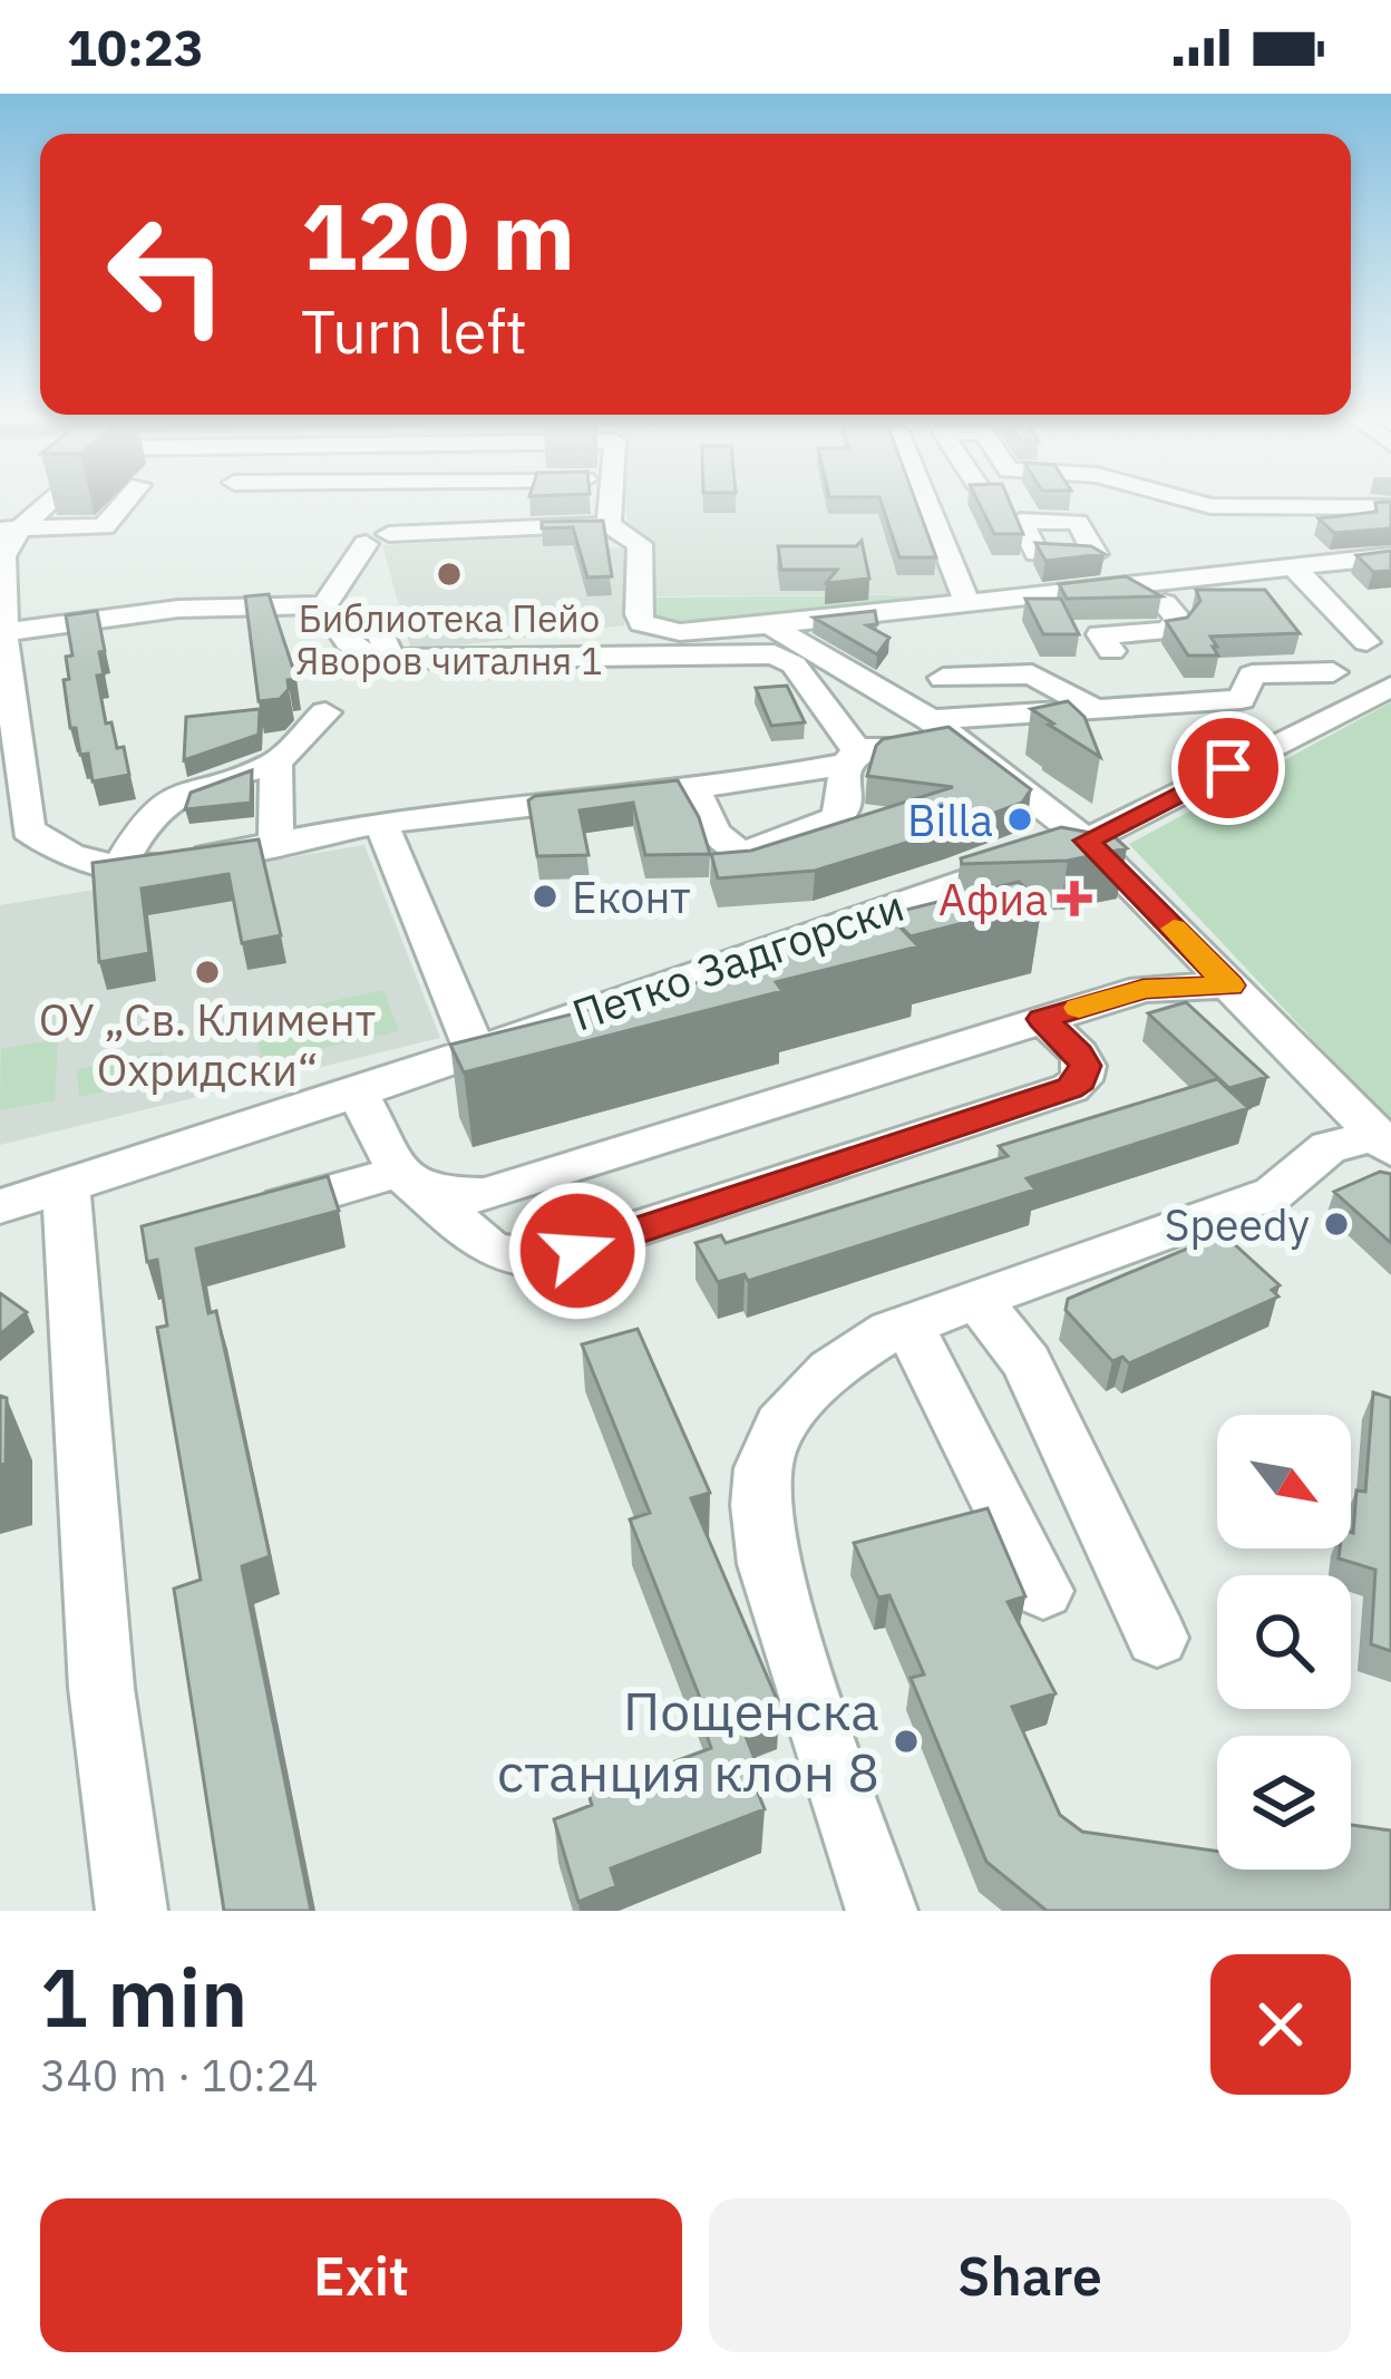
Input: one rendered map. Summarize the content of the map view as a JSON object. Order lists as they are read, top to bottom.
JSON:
{
  "streets": {
    "street": ["Петко Задгорски"]
  },
  "places": {
    "other": [
      "Библиотека Пейо Яворов читалня 1",
      "Billa",
      "Еконт",
      "ОУ „Св. Климент Охридски“",
      "Speedy",
      "Пощенска станция клон 8"
    ],
    "health": ["Афиа"]
  },
  "north": "bottom right",
  "page": {
    "status": "10:23",
    "turn": ["120 m", "Turn left"],
    "heading": ["1 min", "340 m · 10:24"],
    "buttons": ["Exit", "Share"]
  }
}
